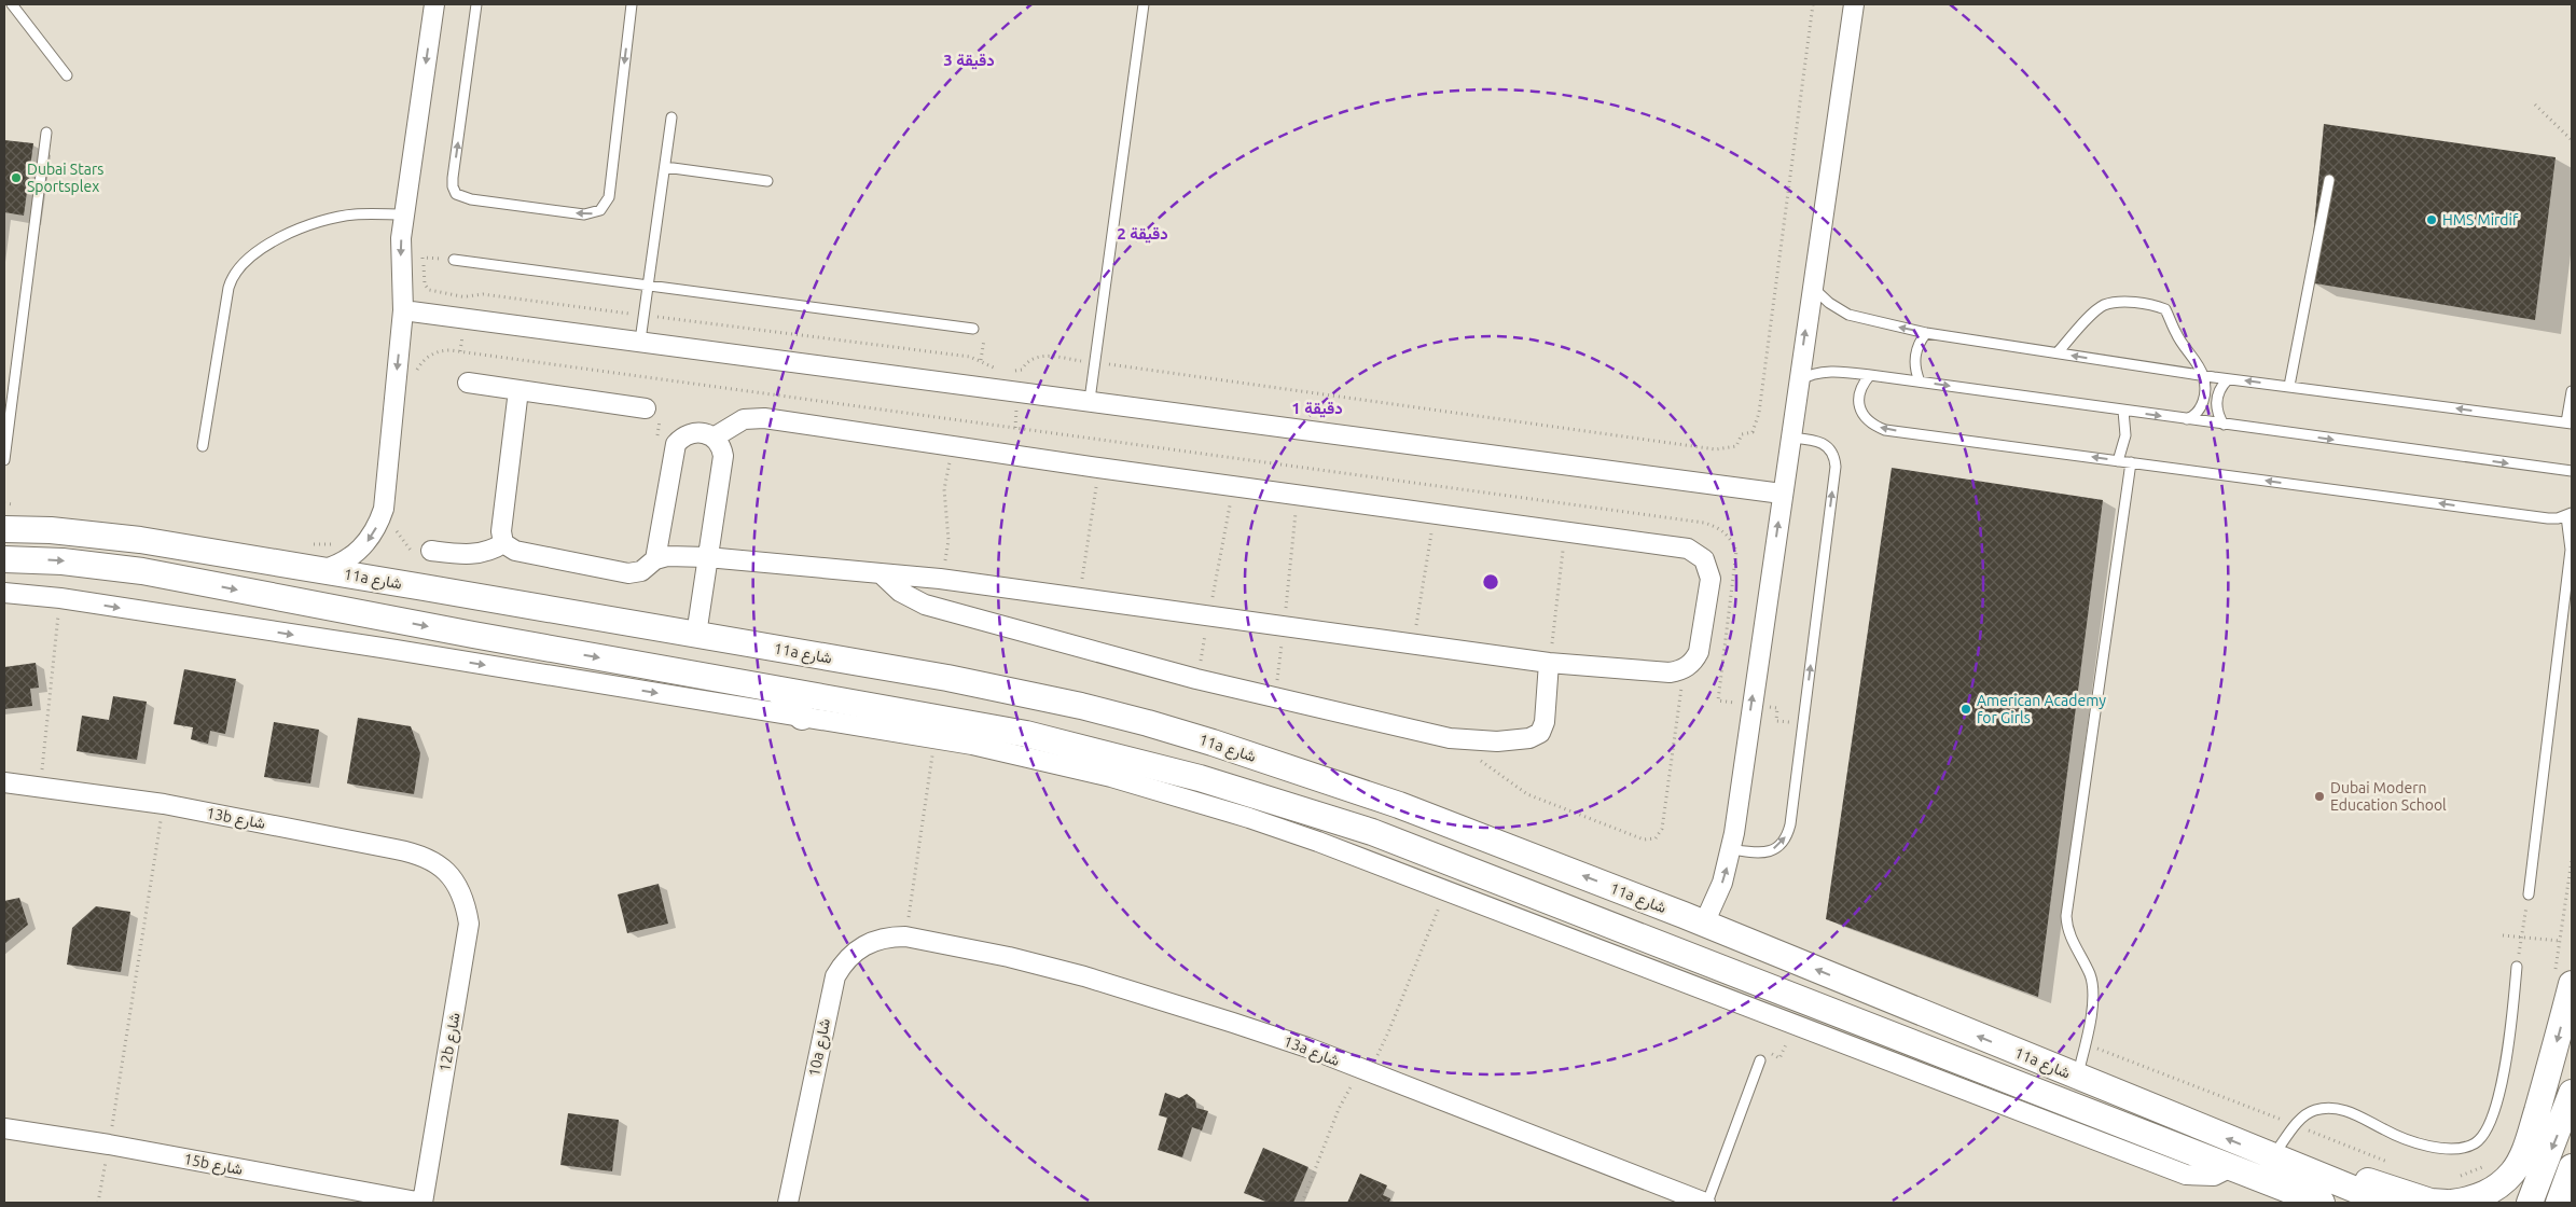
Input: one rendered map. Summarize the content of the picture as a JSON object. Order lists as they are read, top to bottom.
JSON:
{
  "streets": {
    "street": [
      "11a شارع",
      "13b شارع",
      "12b شارع",
      "10a شارع",
      "13a شارع",
      "15b شارع"
    ]
  },
  "crossings": [
    ["13b شارع", "12b شارع"],
    ["12b شارع", "15b شارع"],
    ["10a شارع", "13a شارع"]
  ],
  "places": [
    "Dubai Stars Sportsplex",
    "HMS Mirdif",
    "American Academy for Girls",
    "Dubai Modern Education School"
  ],
  "rings": ["3 دقيقة", "2 دقيقة", "1 دقيقة"]
}
